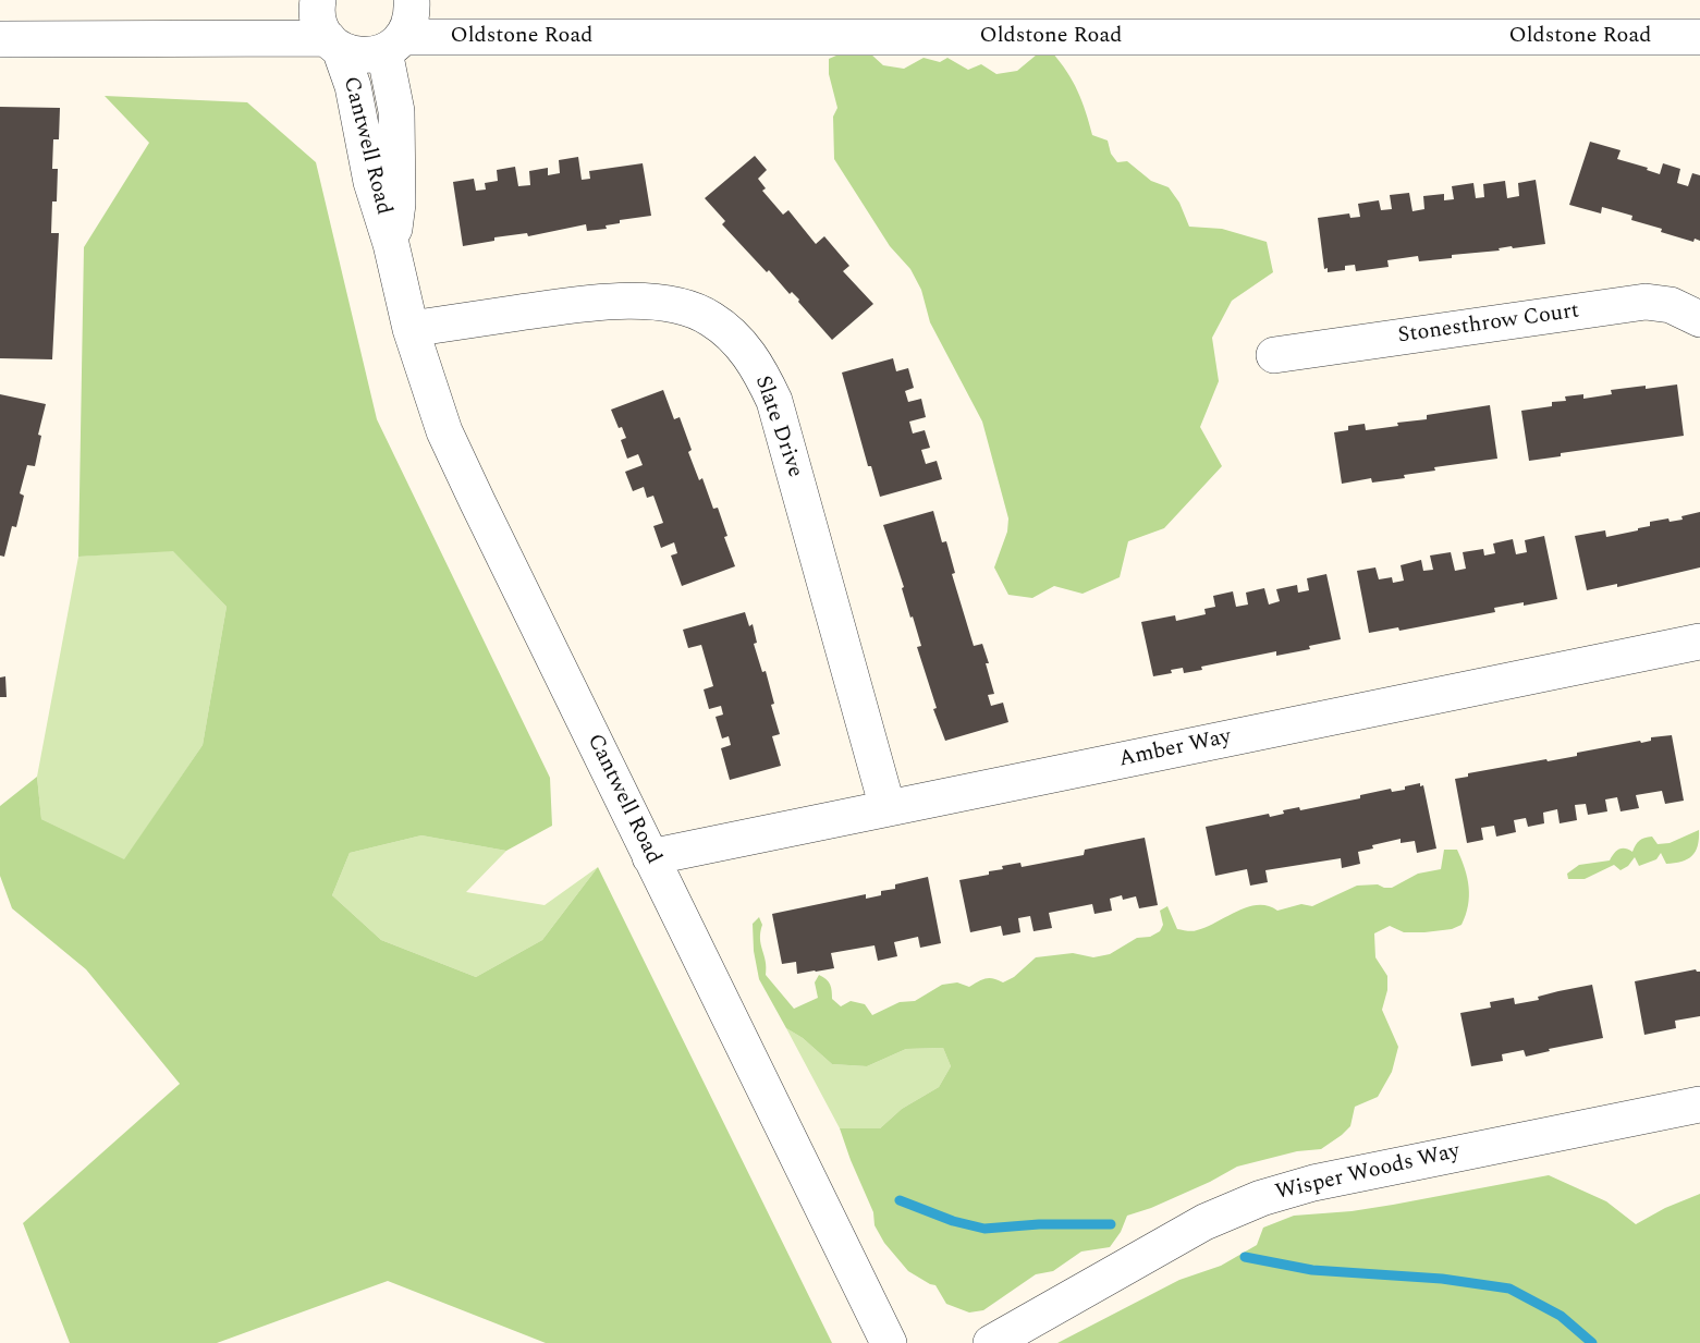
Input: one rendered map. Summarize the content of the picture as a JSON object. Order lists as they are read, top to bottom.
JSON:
{
  "streets": {
    "street": [
      "Oldstone Road",
      "Cantwell Road",
      "Stonesthrow Court",
      "Slate Drive",
      "Amber Way",
      "Wisper Woods Way"
    ]
  },
  "crossings": [
    ["Oldstone Road", "Cantwell Road"],
    ["Cantwell Road", "Slate Drive"],
    ["Cantwell Road", "Amber Way"],
    ["Slate Drive", "Amber Way"]
  ]
}
